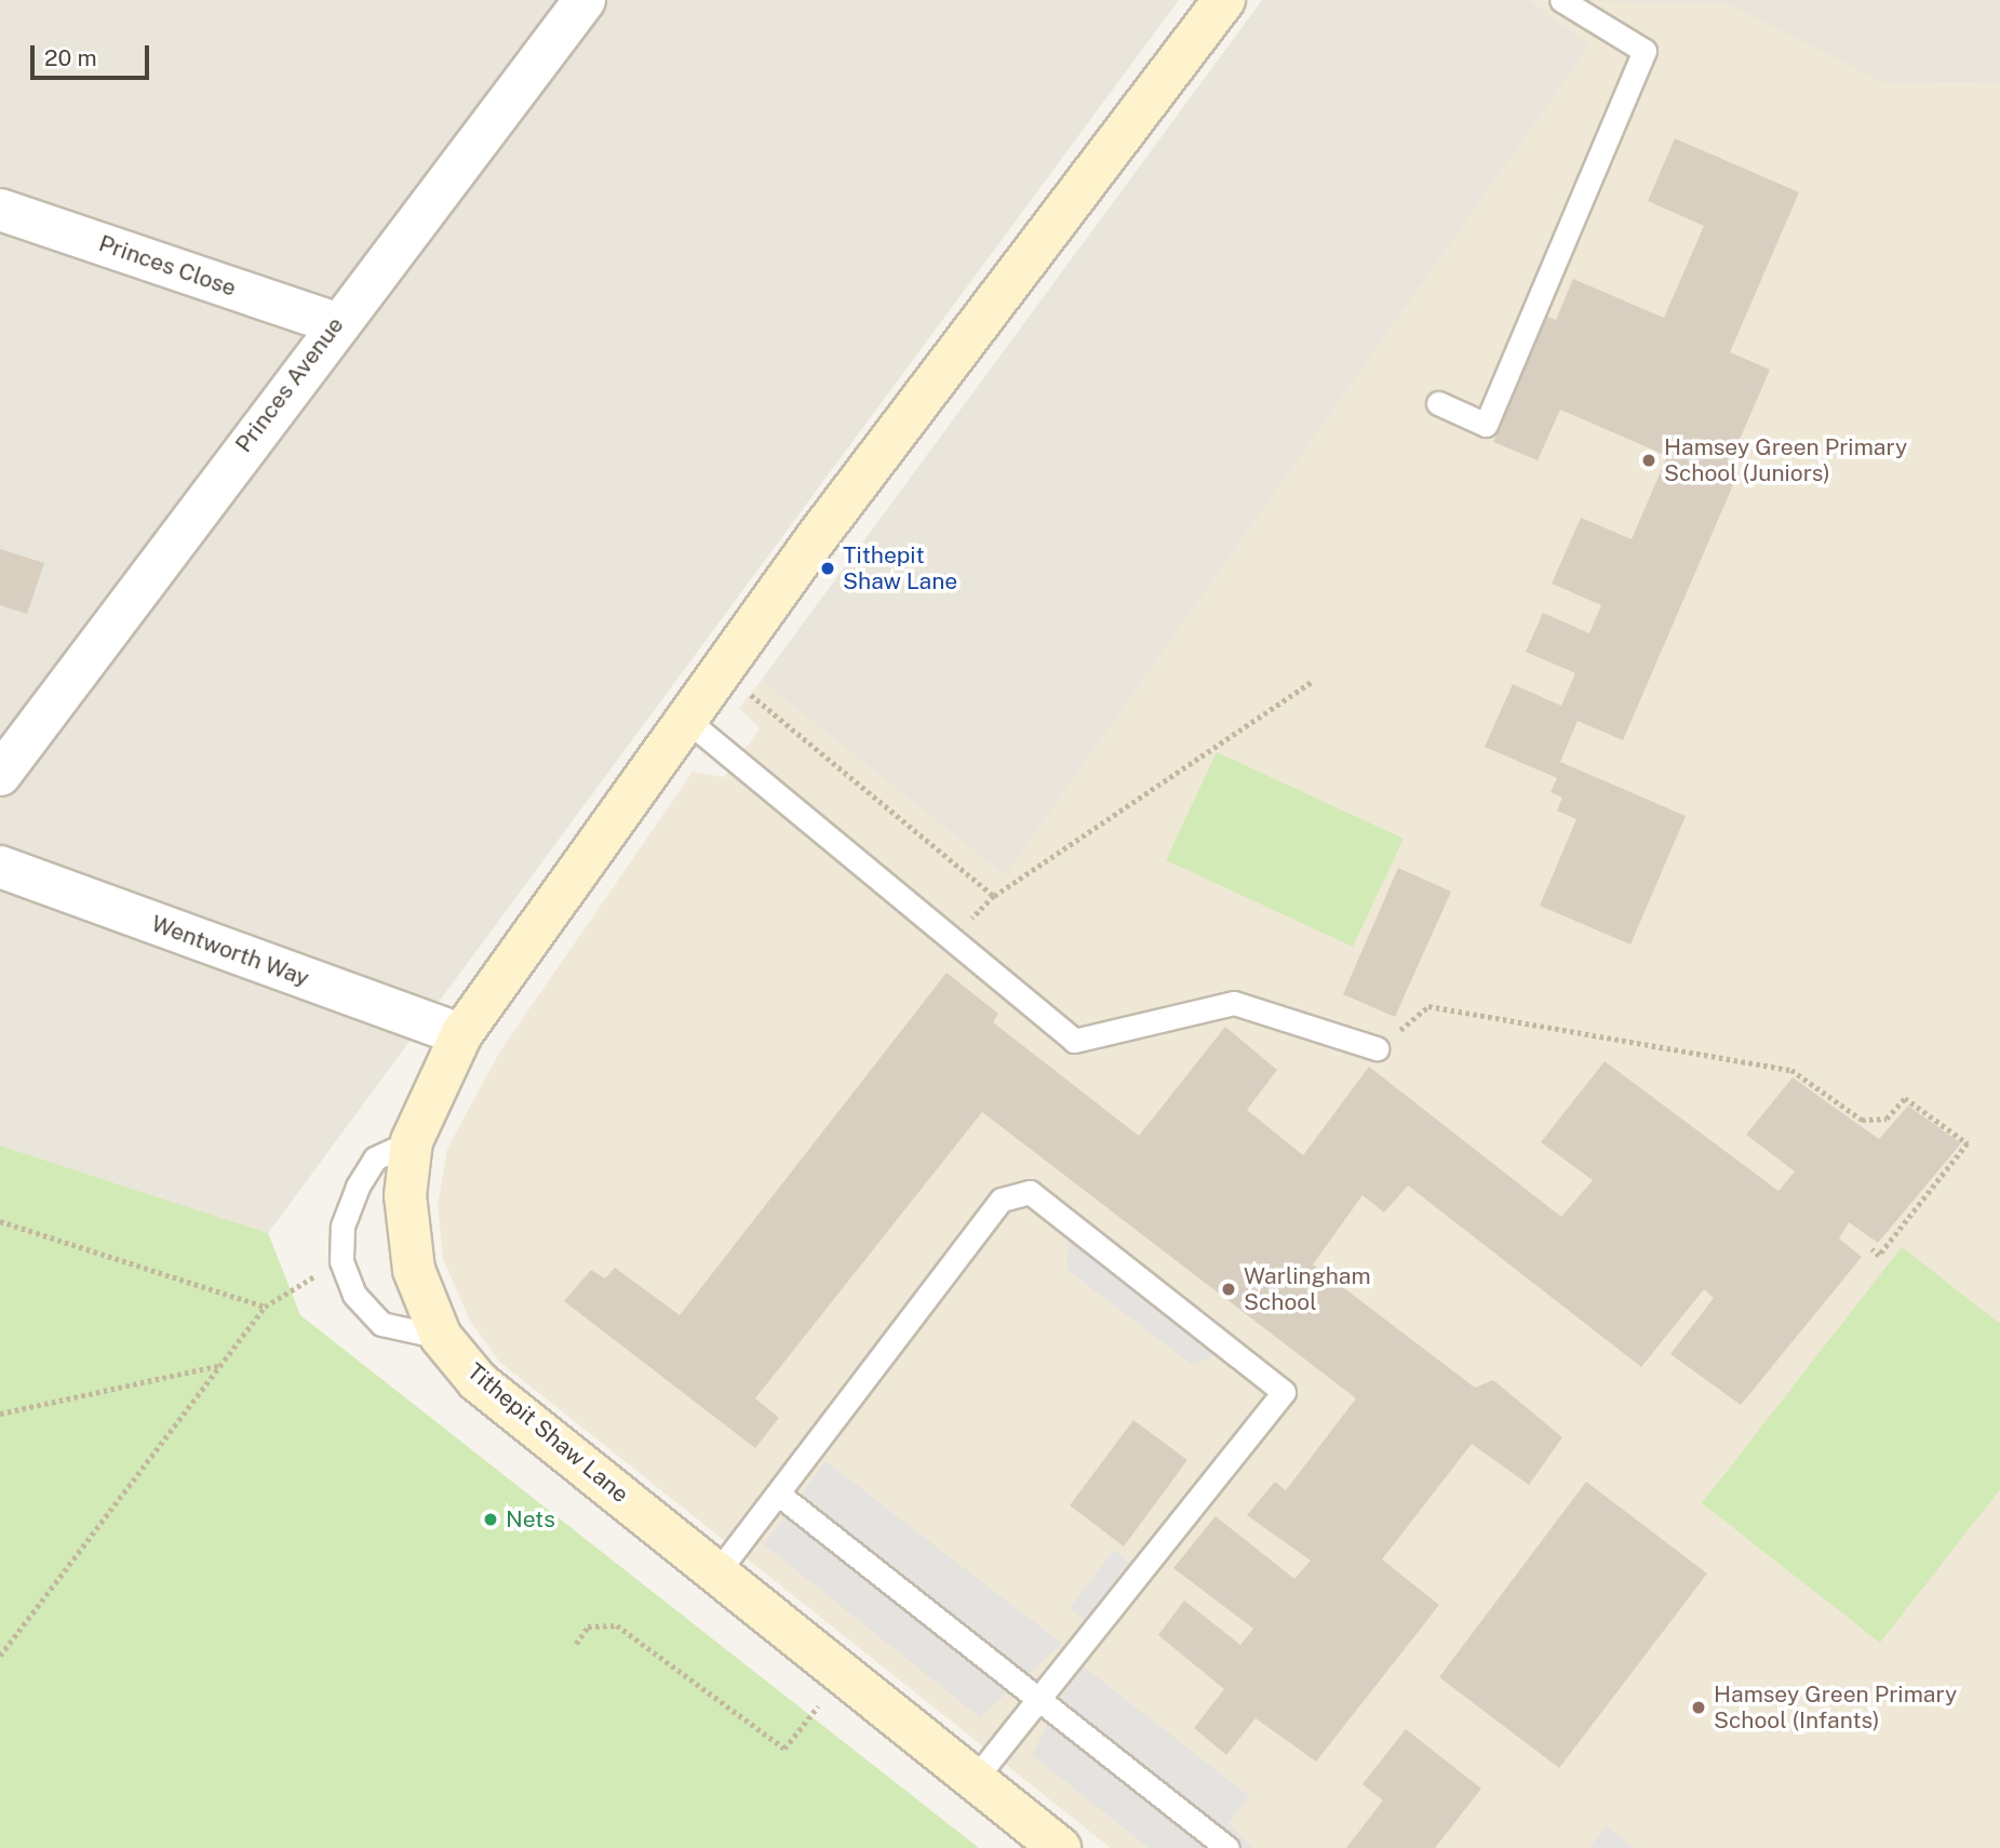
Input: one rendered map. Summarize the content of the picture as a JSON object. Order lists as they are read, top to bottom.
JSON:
{
  "streets": {
    "street": [
      "Princes Close",
      "Princes Avenue",
      "Wentworth Way",
      "Tithepit Shaw Lane"
    ]
  },
  "crossings": [
    ["Princes Close", "Princes Avenue"],
    ["Wentworth Way", "Tithepit Shaw Lane"]
  ],
  "places": [
    "Hamsey Green Primary School (Juniors)",
    "Tithepit Shaw Lane",
    "Warlingham School",
    "Nets",
    "Hamsey Green Primary School (Infants)"
  ],
  "scale_bar": "20 m"
}
